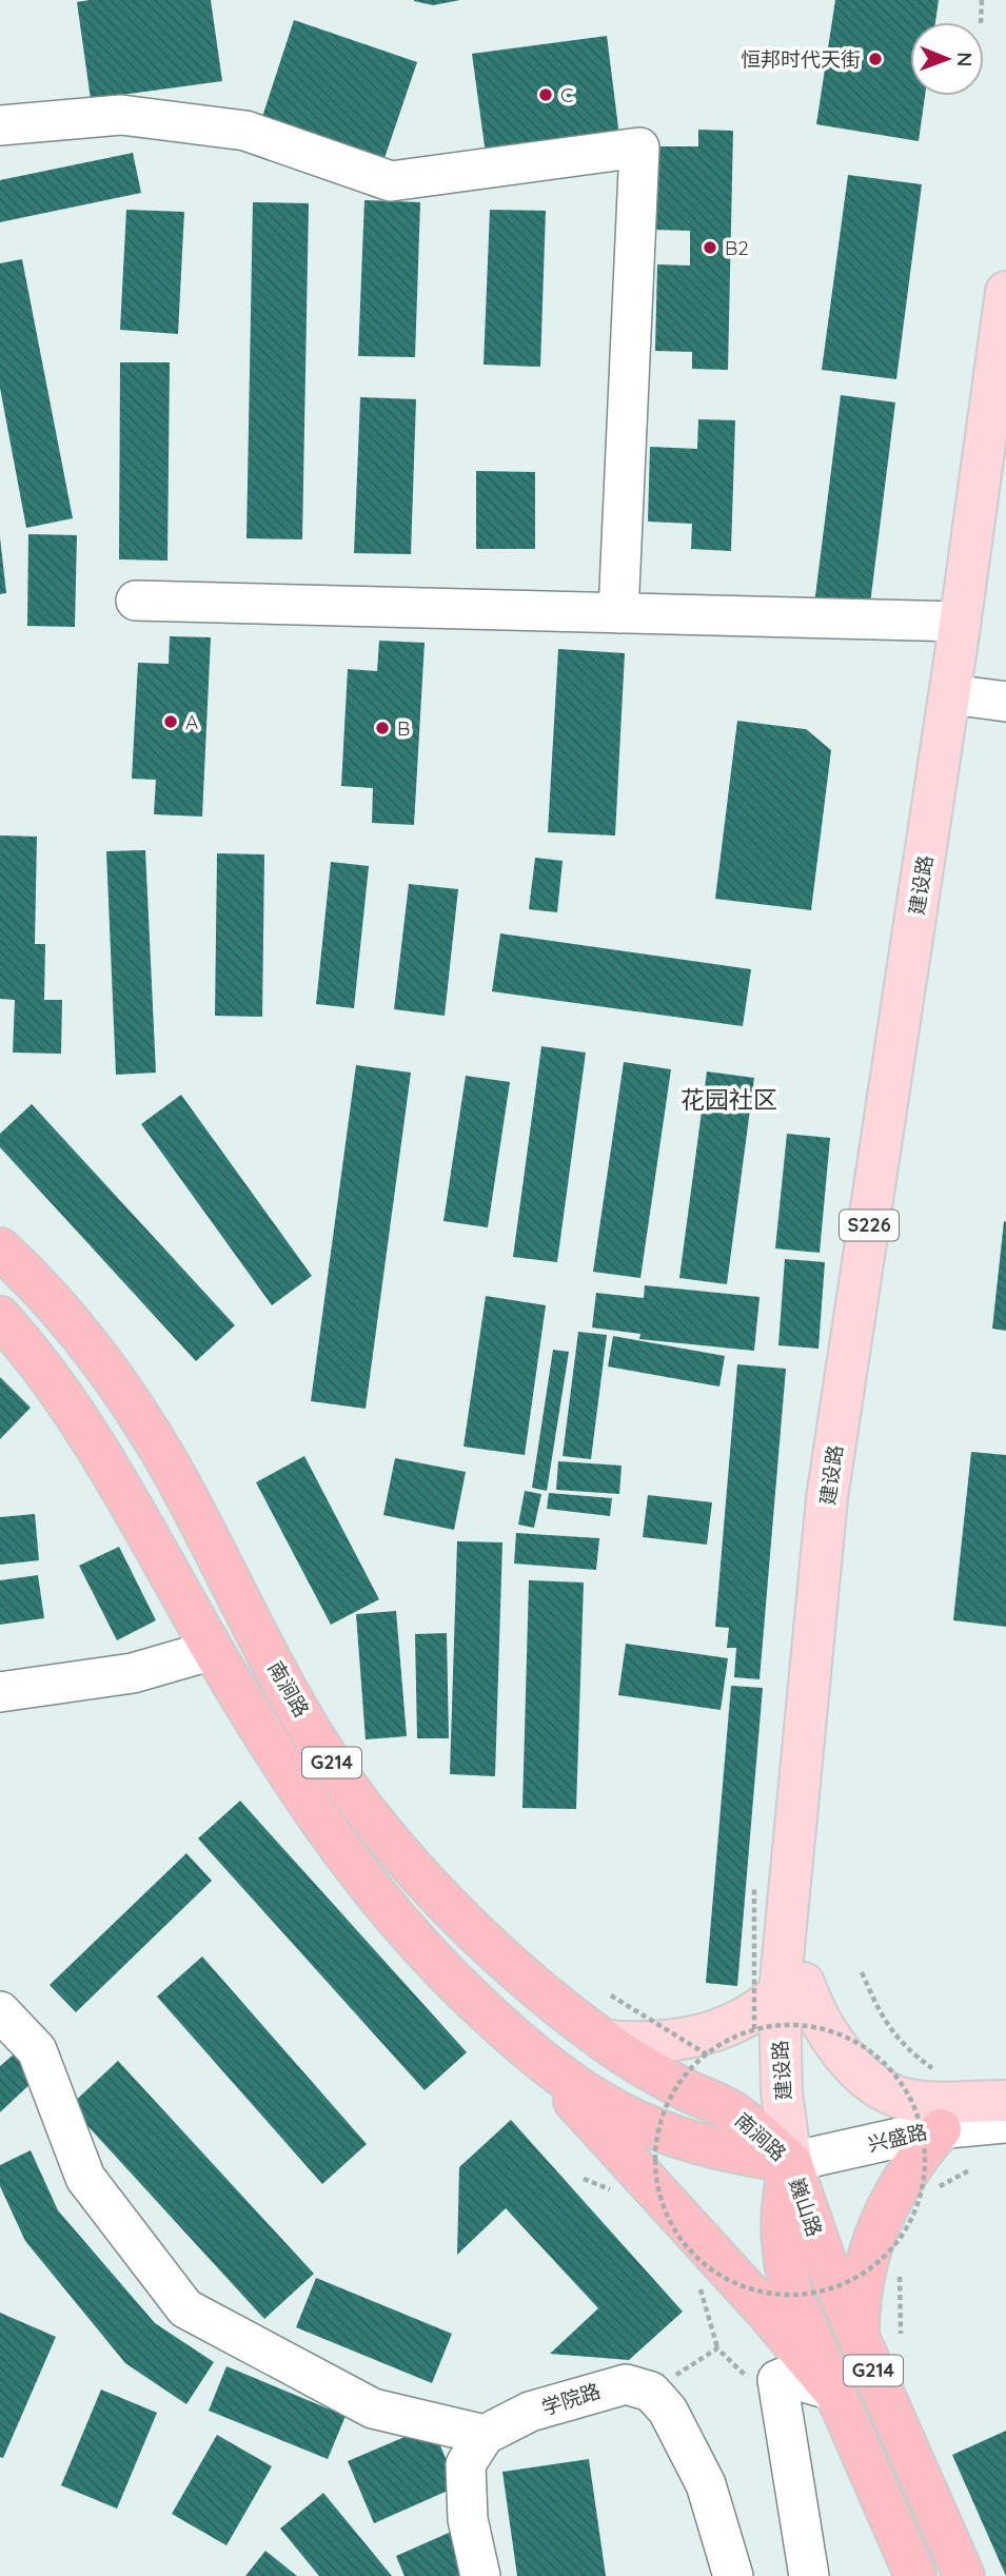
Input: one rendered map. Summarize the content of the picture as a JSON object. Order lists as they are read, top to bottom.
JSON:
{
  "streets": {
    "highway": ["南涧路", "G214", "巍山路"],
    "main road": ["建设路", "S226"],
    "street": ["兴盛路", "学院路"]
  },
  "crossings": [
    ["建设路", "南涧路"],
    ["建设路", "兴盛路"],
    ["建设路", "巍山路"],
    ["南涧路", "兴盛路"],
    ["南涧路", "巍山路"],
    ["兴盛路", "巍山路"]
  ],
  "districts": ["花园社区"],
  "places": [
    "恒邦时代天街",
    "C",
    "B2",
    "A",
    "B"
  ],
  "north": "right"
}
